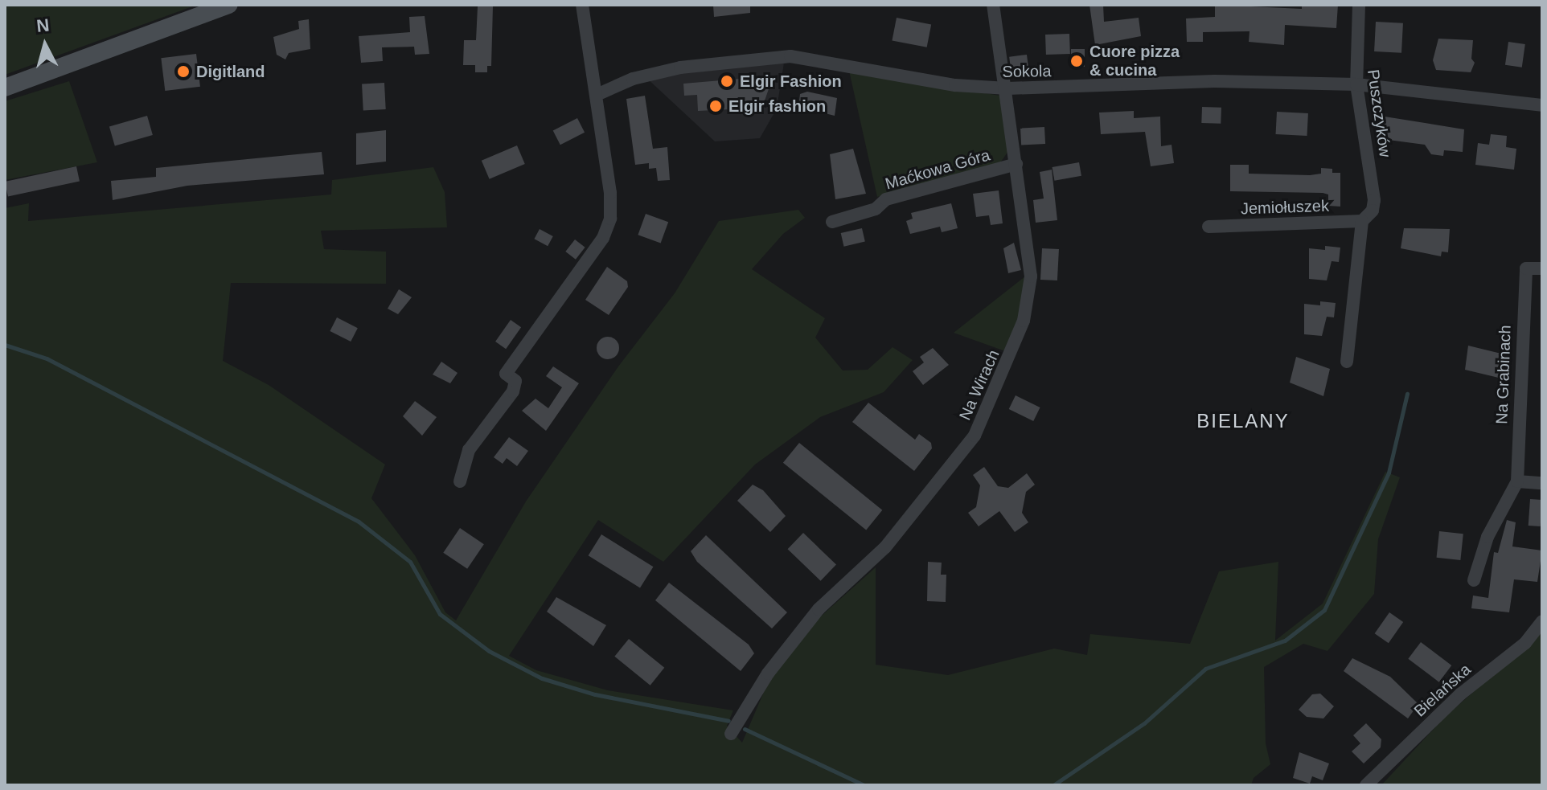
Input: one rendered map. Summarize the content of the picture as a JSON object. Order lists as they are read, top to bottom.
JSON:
{
  "streets": {
    "street": [
      "Sokola",
      "Puszczyków",
      "Maćkowa Góra",
      "Jemiołuszek",
      "Na Grabinach",
      "Na Wirach",
      "Bielańska"
    ]
  },
  "crossings": [
    ["Sokola", "Puszczyków"],
    ["Sokola", "Na Wirach"],
    ["Puszczyków", "Jemiołuszek"],
    ["Maćkowa Góra", "Na Wirach"]
  ],
  "districts": ["BIELANY"],
  "places": [
    "Cuore pizza & cucina",
    "Digitland",
    "Elgir Fashion",
    "Elgir fashion"
  ],
  "north": "top"
}
